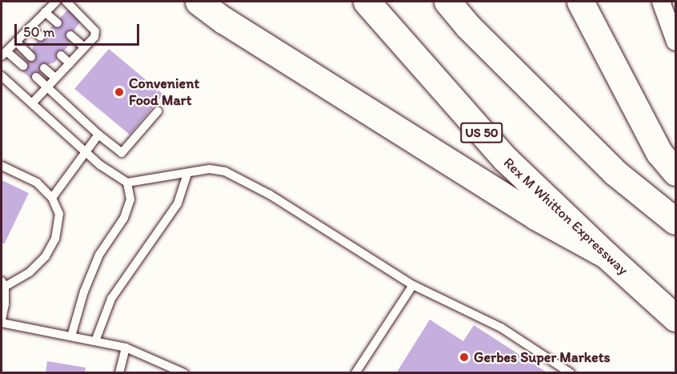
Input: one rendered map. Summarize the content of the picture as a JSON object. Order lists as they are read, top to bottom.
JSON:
{
  "streets": {
    "highway": ["US 50", "Rex M Whitton Expressway"]
  },
  "places": ["Convenient Food Mart", "Gerbes Super Markets"],
  "scale_bar": "50 m"
}
